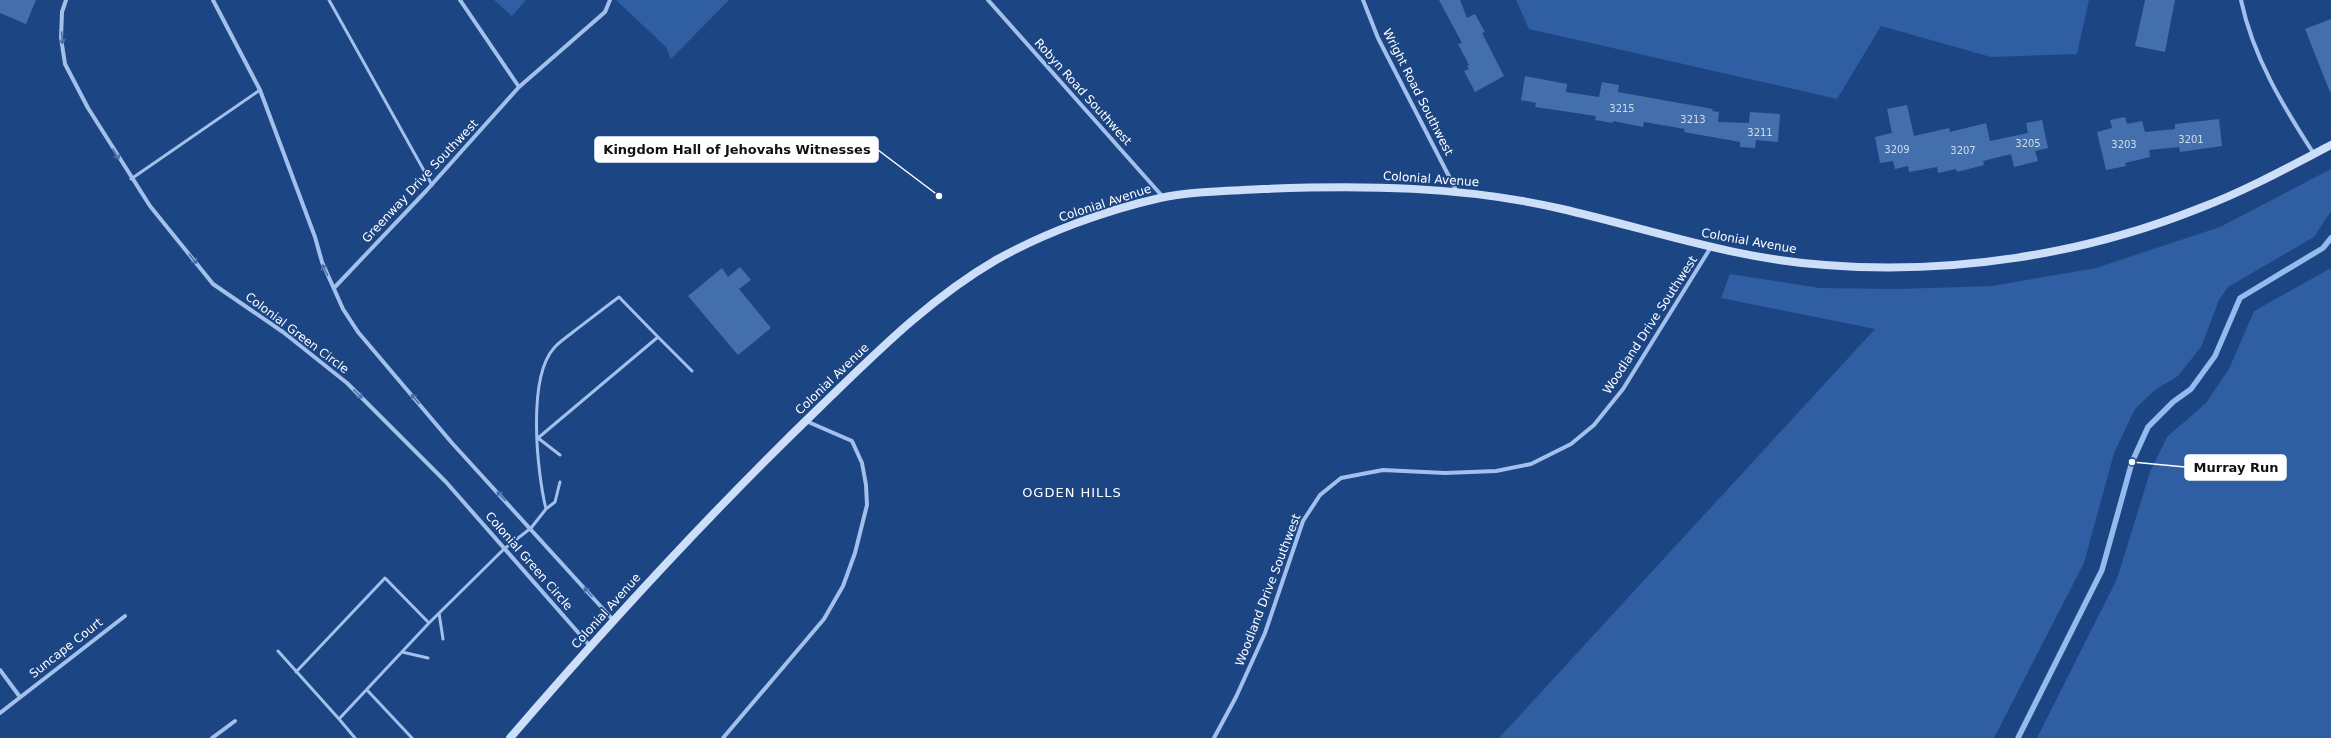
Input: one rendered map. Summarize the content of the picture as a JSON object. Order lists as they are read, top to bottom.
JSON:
{
  "streets": {
    "main road": ["Colonial Avenue"],
    "street": [
      "Robyn Road Southwest",
      "Wright Road Southwest",
      "Greenway Drive Southwest",
      "Woodland Drive Southwest",
      "Colonial Green Circle",
      "Suncape Court"
    ]
  },
  "crossings": [
    ["Robyn Road Southwest", "Colonial Avenue"],
    ["Wright Road Southwest", "Colonial Avenue"],
    ["Colonial Avenue", "Woodland Drive Southwest"],
    ["Colonial Avenue", "Colonial Green Circle"],
    ["Greenway Drive Southwest", "Colonial Green Circle"]
  ],
  "districts": ["OGDEN HILLS"],
  "places": ["Kingdom Hall of Jehovahs Witnesses", "Murray Run"],
  "house_numbers": [
    "3215",
    "3213",
    "3211",
    "3201",
    "3205",
    "3203",
    "3209",
    "3207"
  ]
}
